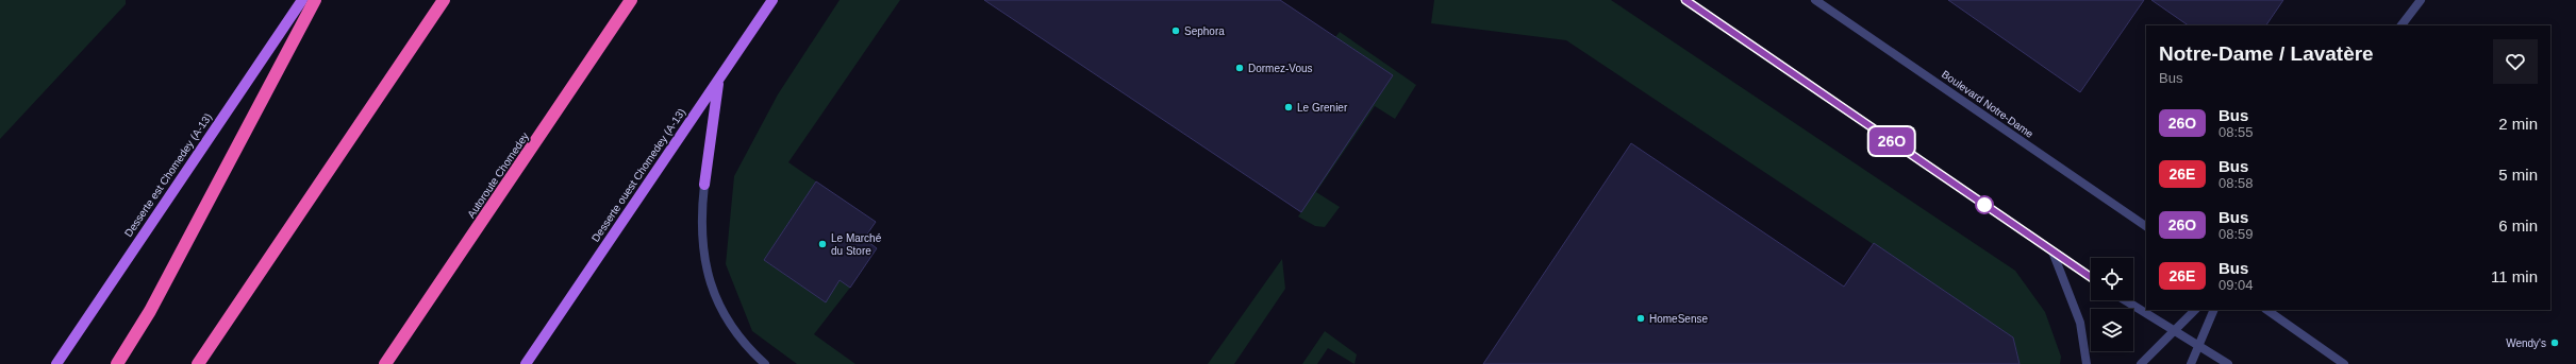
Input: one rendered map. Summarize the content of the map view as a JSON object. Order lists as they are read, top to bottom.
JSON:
{
  "streets": {
    "highway": ["Autoroute Chomedey"],
    "main road": ["Desserte est Chomedey (A-13)", "Desserte ouest Chomedey (A-13)"],
    "street": ["Boulevard Notre-Dame"]
  },
  "places": [
    "Sephora",
    "Dormez-Vous",
    "Le Grenier",
    "Le Marché du Store",
    "HomeSense",
    "Wendy's"
  ],
  "lines": ["bus line 26O"],
  "page": {
    "on_map": "26O",
    "heading": ["Notre-Dame / Lavatère", "Bus"],
    "list": [
      {
        "mark": "26O",
        "name": "Bus",
        "note": "08:55",
        "value": "2 min"
      },
      {
        "mark": "26E",
        "name": "Bus",
        "note": "08:58",
        "value": "5 min"
      },
      {
        "mark": "26O",
        "name": "Bus",
        "note": "08:59",
        "value": "6 min"
      },
      {
        "mark": "26E",
        "name": "Bus",
        "note": "09:04",
        "value": "11 min"
      }
    ]
  }
}
